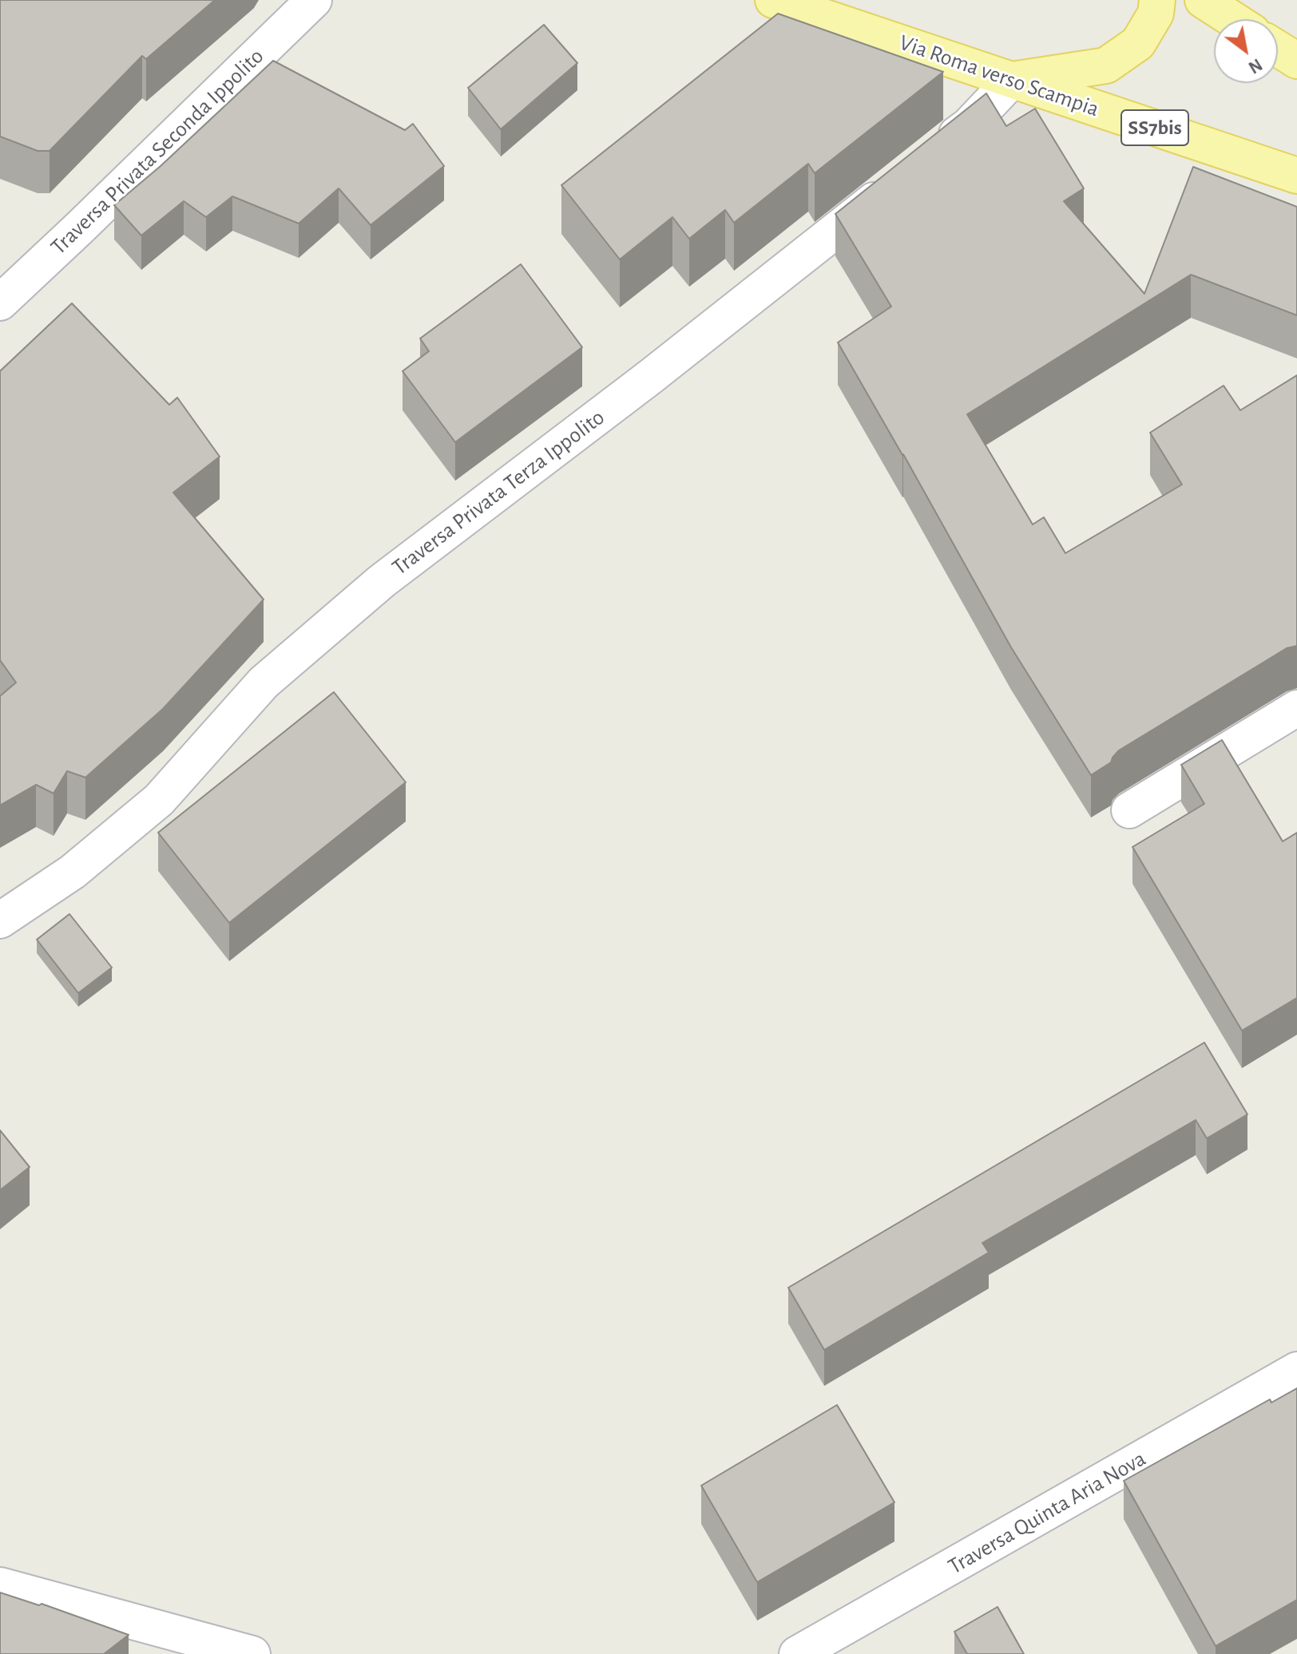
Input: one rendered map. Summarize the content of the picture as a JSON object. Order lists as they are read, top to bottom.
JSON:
{
  "streets": {
    "main road": ["Via Roma verso Scampia", "SS7bis"],
    "street": ["Traversa Privata Seconda Ippolito", "Traversa Privata Terza Ippolito", "Traversa Quinta Aria Nova"]
  },
  "north": "bottom right"
}
